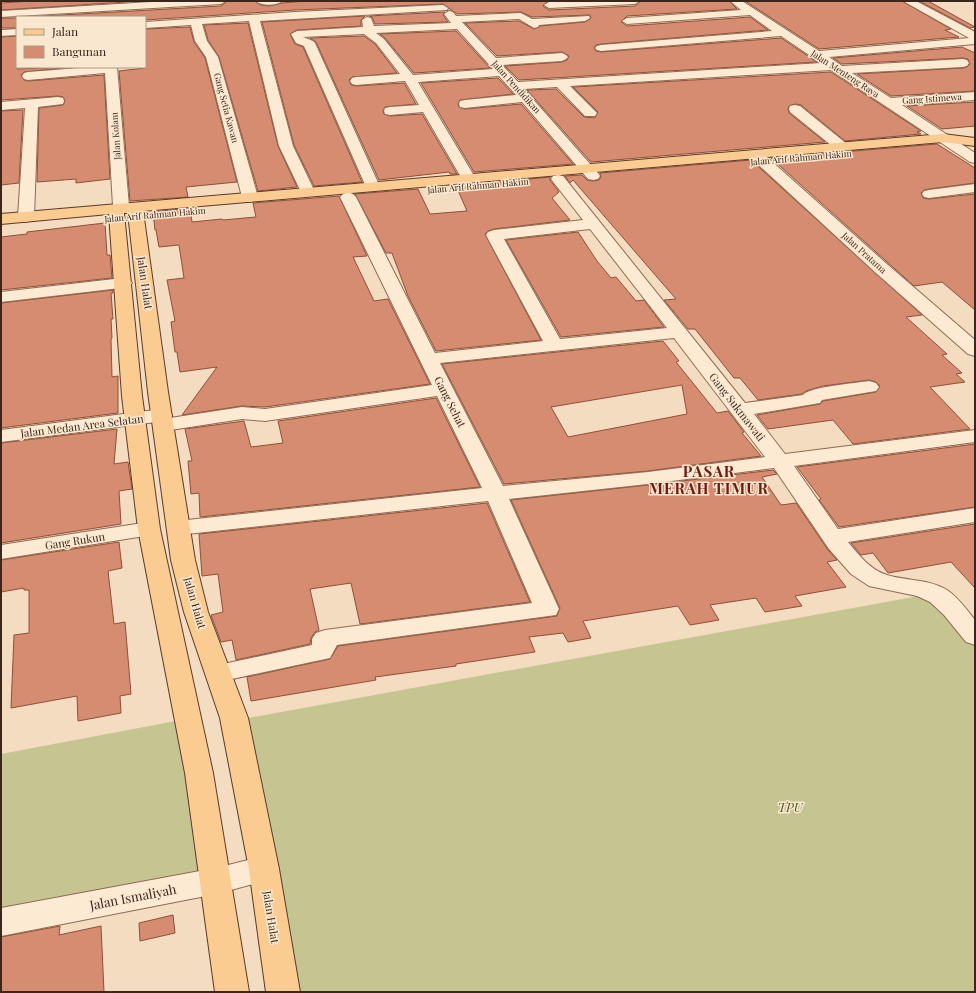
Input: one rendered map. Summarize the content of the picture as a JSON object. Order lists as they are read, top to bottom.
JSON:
{
  "streets": {
    "main road": ["Jalan Arif Rahman Hakim", "Jalan Halat"],
    "street": [
      "Jalan Menteng Raya",
      "Jalan Pendidikan",
      "Gang Istimewa",
      "Gang Setia Kawan",
      "Jalan Kolam",
      "Jalan Pratama",
      "Gang Sehat",
      "Gang Sukmawati",
      "Jalan Medan Area Selatan",
      "Gang Rukun",
      "Jalan Ismaliyah"
    ]
  },
  "crossings": [
    ["Jalan Menteng Raya", "Gang Istimewa"],
    ["Jalan Menteng Raya", "Jalan Arif Rahman Hakim"],
    ["Jalan Pendidikan", "Jalan Arif Rahman Hakim"],
    ["Gang Setia Kawan", "Jalan Arif Rahman Hakim"],
    ["Jalan Kolam", "Jalan Arif Rahman Hakim"],
    ["Jalan Kolam", "Jalan Halat"],
    ["Jalan Arif Rahman Hakim", "Jalan Pratama"],
    ["Jalan Arif Rahman Hakim", "Jalan Halat"],
    ["Jalan Arif Rahman Hakim", "Gang Sehat"],
    ["Jalan Arif Rahman Hakim", "Gang Sukmawati"],
    ["Jalan Halat", "Gang Sehat"],
    ["Jalan Halat", "Jalan Medan Area Selatan"],
    ["Jalan Halat", "Gang Rukun"],
    ["Jalan Halat", "Jalan Ismaliyah"],
    ["Gang Sehat", "Jalan Medan Area Selatan"]
  ],
  "districts": ["PASAR MERAH TIMUR"],
  "parks": ["TPU"],
  "legend": ["Jalan", "Bangunan"]
}
